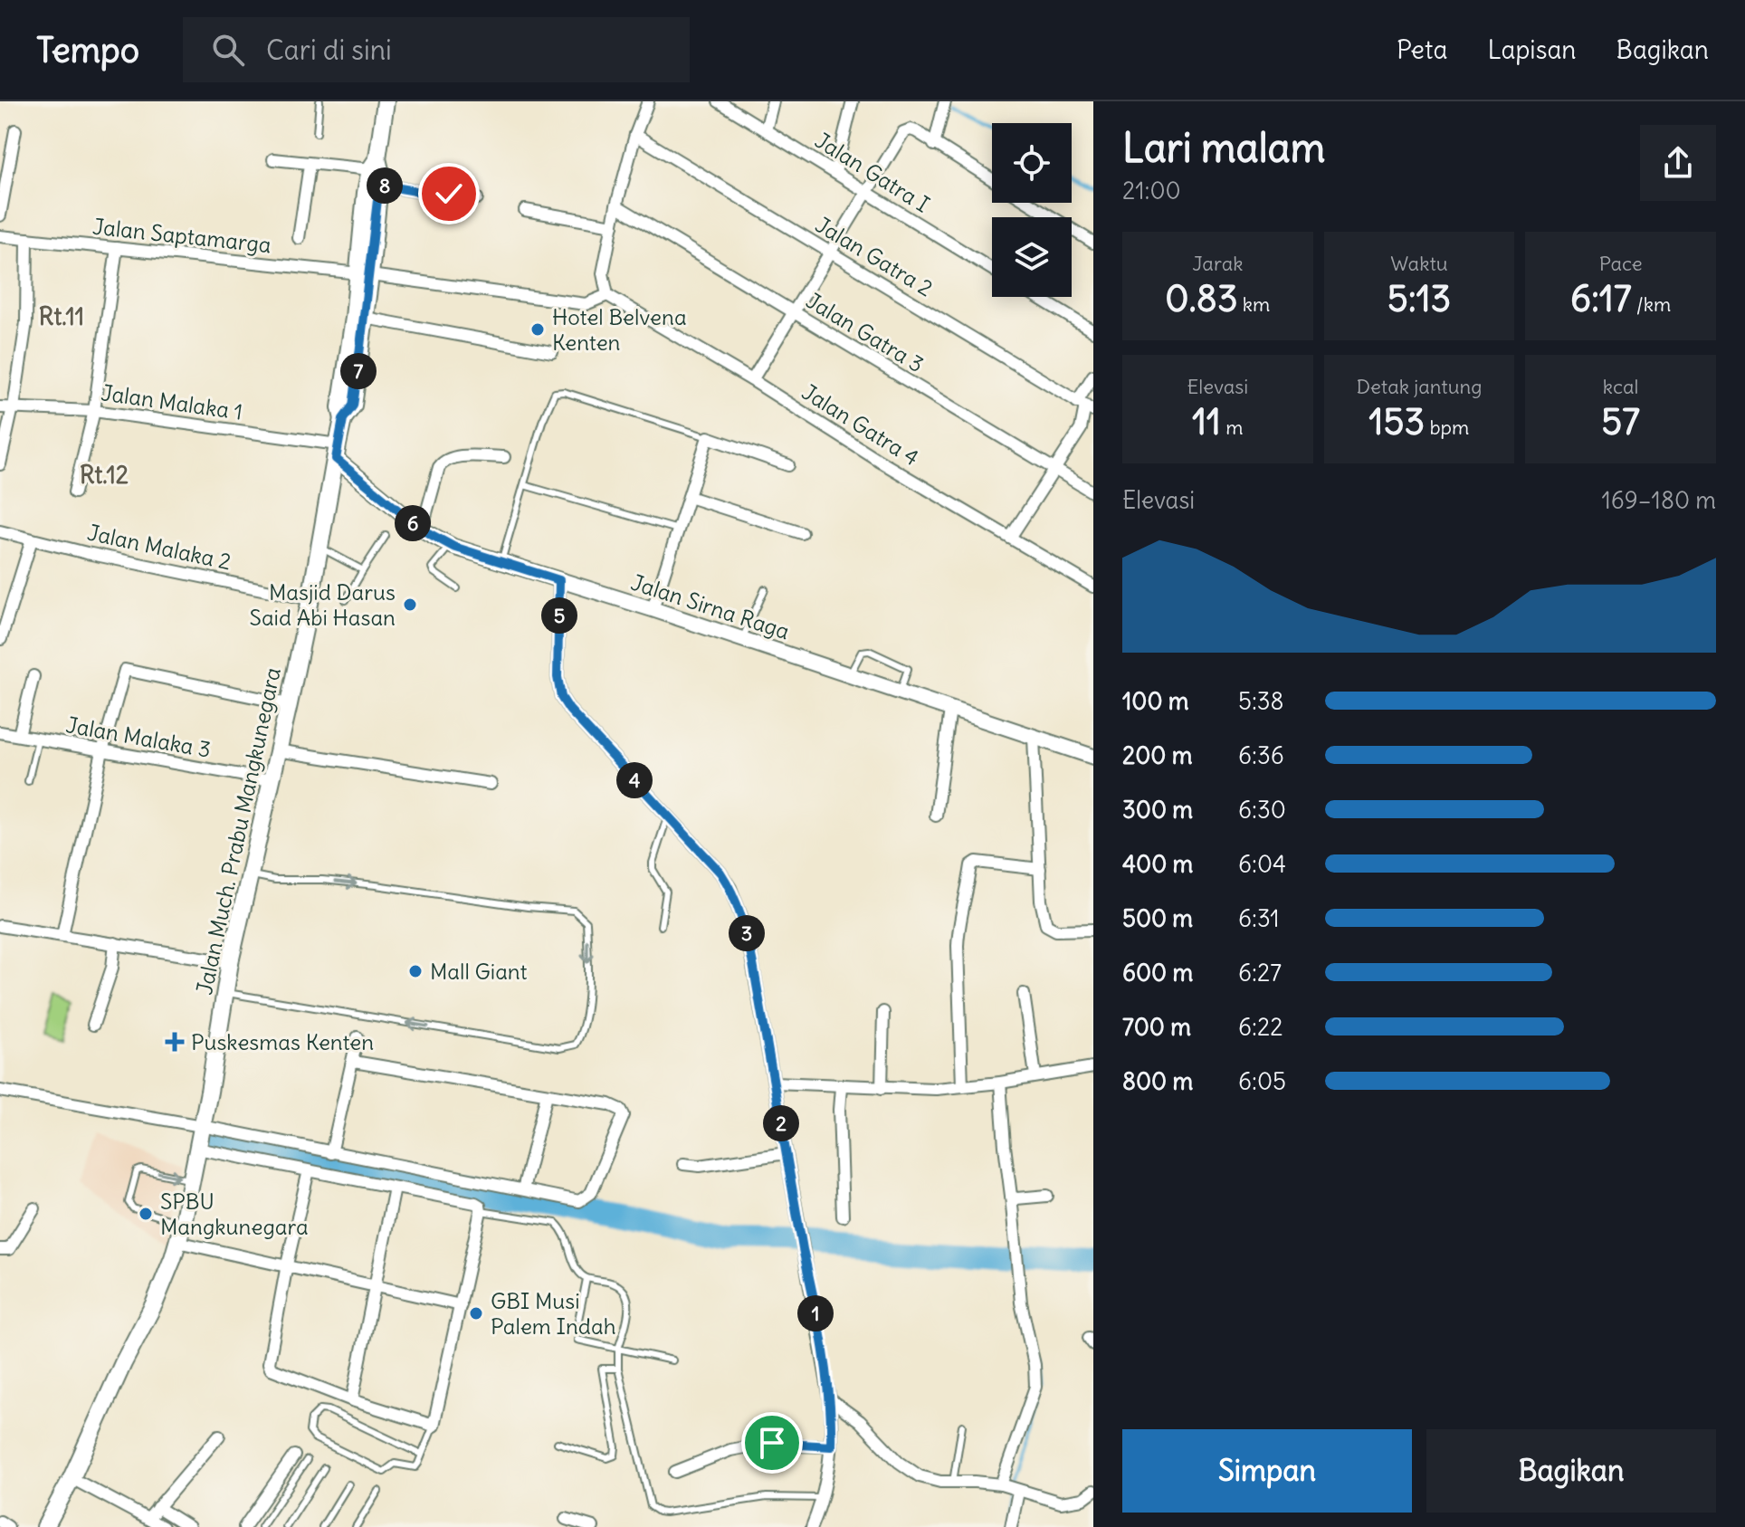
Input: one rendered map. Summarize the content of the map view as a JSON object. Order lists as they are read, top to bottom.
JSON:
{
  "streets": {
    "main road": ["Jalan Much. Prabu Mangkunegara"],
    "street": [
      "Jalan Gatra I",
      "Jalan Saptamarga",
      "Jalan Gatra 2",
      "Jalan Gatra 3",
      "Jalan Malaka 1",
      "Jalan Gatra 4",
      "Jalan Malaka 2",
      "Jalan Sirna Raga",
      "Jalan Malaka 3"
    ]
  },
  "crossings": [
    ["Jalan Saptamarga", "Jalan Much. Prabu Mangkunegara"],
    ["Jalan Malaka 1", "Jalan Sirna Raga"],
    ["Jalan Malaka 1", "Jalan Much. Prabu Mangkunegara"],
    ["Jalan Malaka 2", "Jalan Much. Prabu Mangkunegara"],
    ["Jalan Sirna Raga", "Jalan Much. Prabu Mangkunegara"],
    ["Jalan Malaka 3", "Jalan Much. Prabu Mangkunegara"]
  ],
  "districts": ["Rt.11", "Rt.12"],
  "places": {
    "other": [
      "Hotel Belvena Kenten",
      "Masjid Darus Said Abi Hasan",
      "Mall Giant",
      "SPBU Mangkunegara",
      "GBI Musi Palem Indah"
    ],
    "health": ["Puskesmas Kenten"]
  },
  "page": {
    "header": "Tempo",
    "search": "Cari di sini",
    "nav": ["Peta", "Lapisan", "Bagikan"],
    "heading": ["Lari malam", "21:00"],
    "pins": [
      "8",
      "7",
      "6",
      "5",
      "4",
      "3",
      "2",
      "1"
    ],
    "stats": [
      ["Jarak", "0.83 km"],
      ["Waktu", "5:13"],
      ["Pace", "6:17 /km"],
      ["Elevasi", "11 m"],
      ["Detak jantung", "153 bpm"],
      ["kcal", "57"]
    ],
    "chart": ["Elevasi", "169–180 m"],
    "list": [
      {
        "name": "100 m",
        "note": "5:38"
      },
      {
        "name": "200 m",
        "note": "6:36"
      },
      {
        "name": "300 m",
        "note": "6:30"
      },
      {
        "name": "400 m",
        "note": "6:04"
      },
      {
        "name": "500 m",
        "note": "6:31"
      },
      {
        "name": "600 m",
        "note": "6:27"
      },
      {
        "name": "700 m",
        "note": "6:22"
      },
      {
        "name": "800 m",
        "note": "6:05"
      }
    ],
    "buttons": ["Simpan", "Bagikan"]
  }
}
